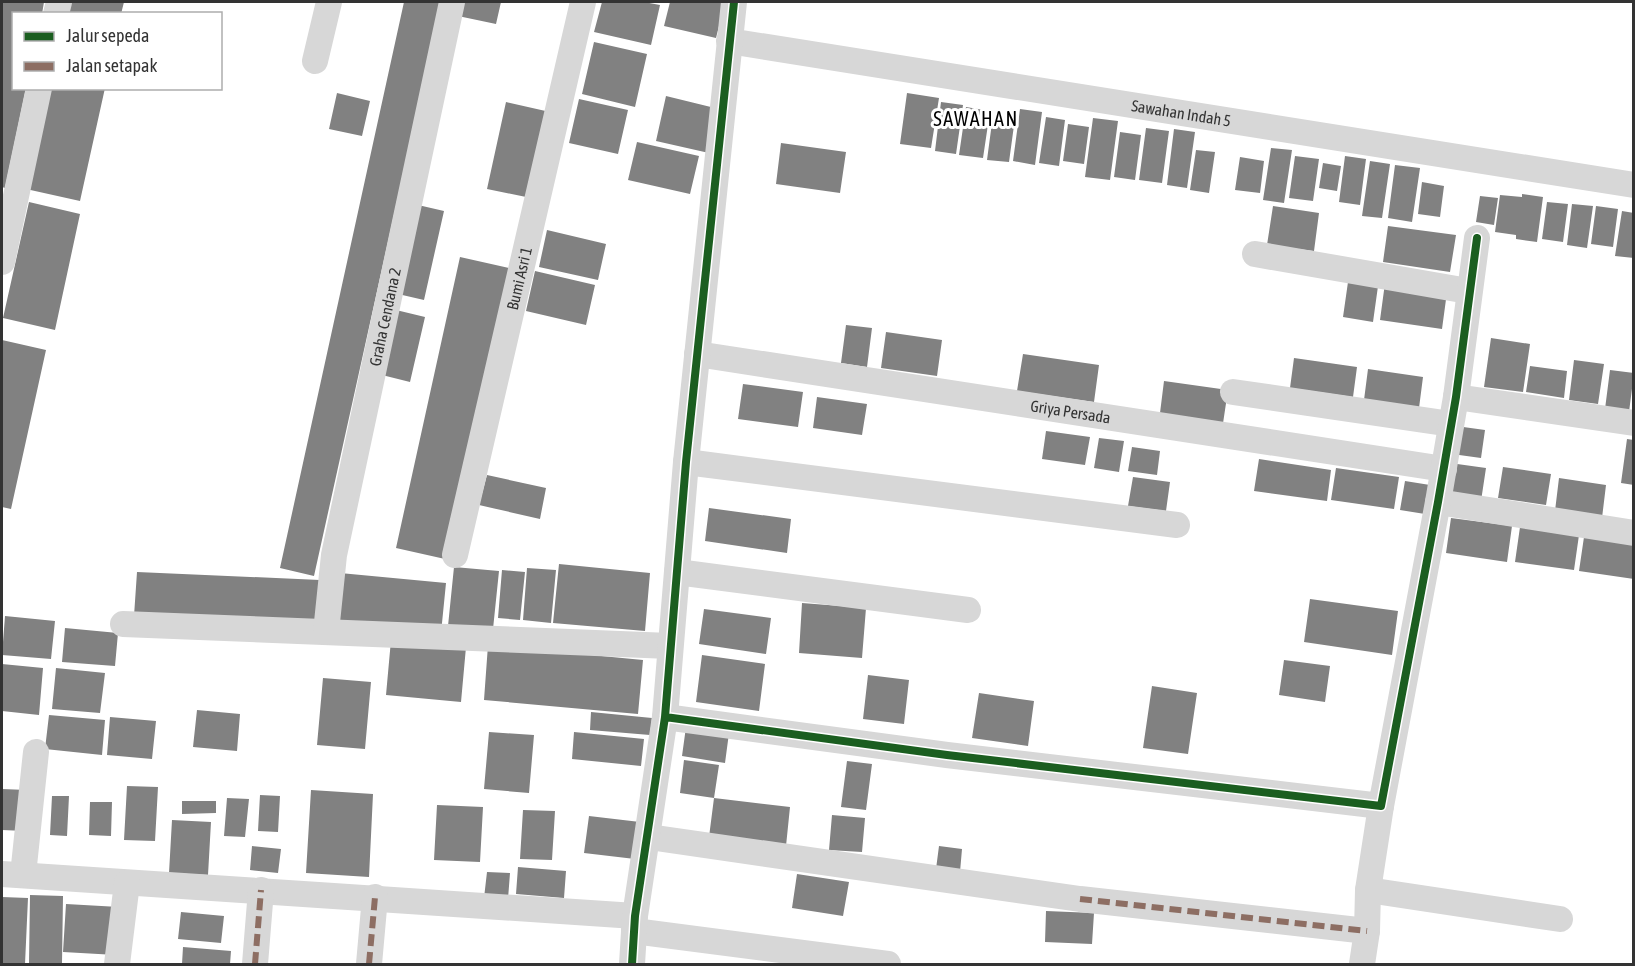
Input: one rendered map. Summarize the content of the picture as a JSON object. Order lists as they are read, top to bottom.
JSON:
{
  "streets": {
    "street": [
      "Sawahan Indah 5",
      "Bumi Asri 1",
      "Graha Cendana 2",
      "Griya Persada"
    ]
  },
  "districts": ["SAWAHAN"],
  "legend": ["Jalur sepeda", "Jalan setapak"]
}
